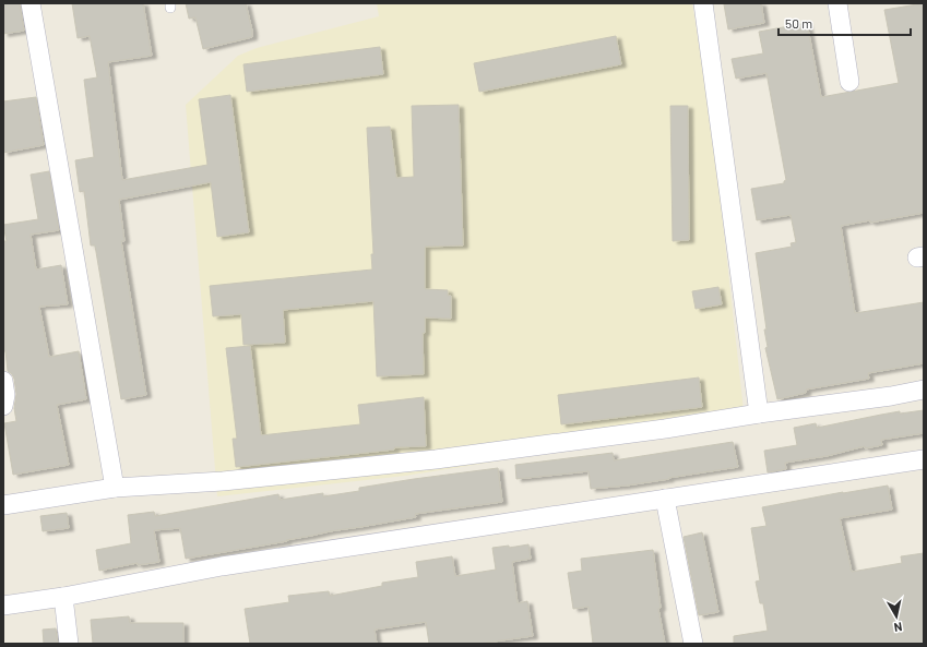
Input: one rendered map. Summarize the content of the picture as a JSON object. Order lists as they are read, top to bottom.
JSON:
{
  "scale_bar": "50 m",
  "north": "bottom"
}
